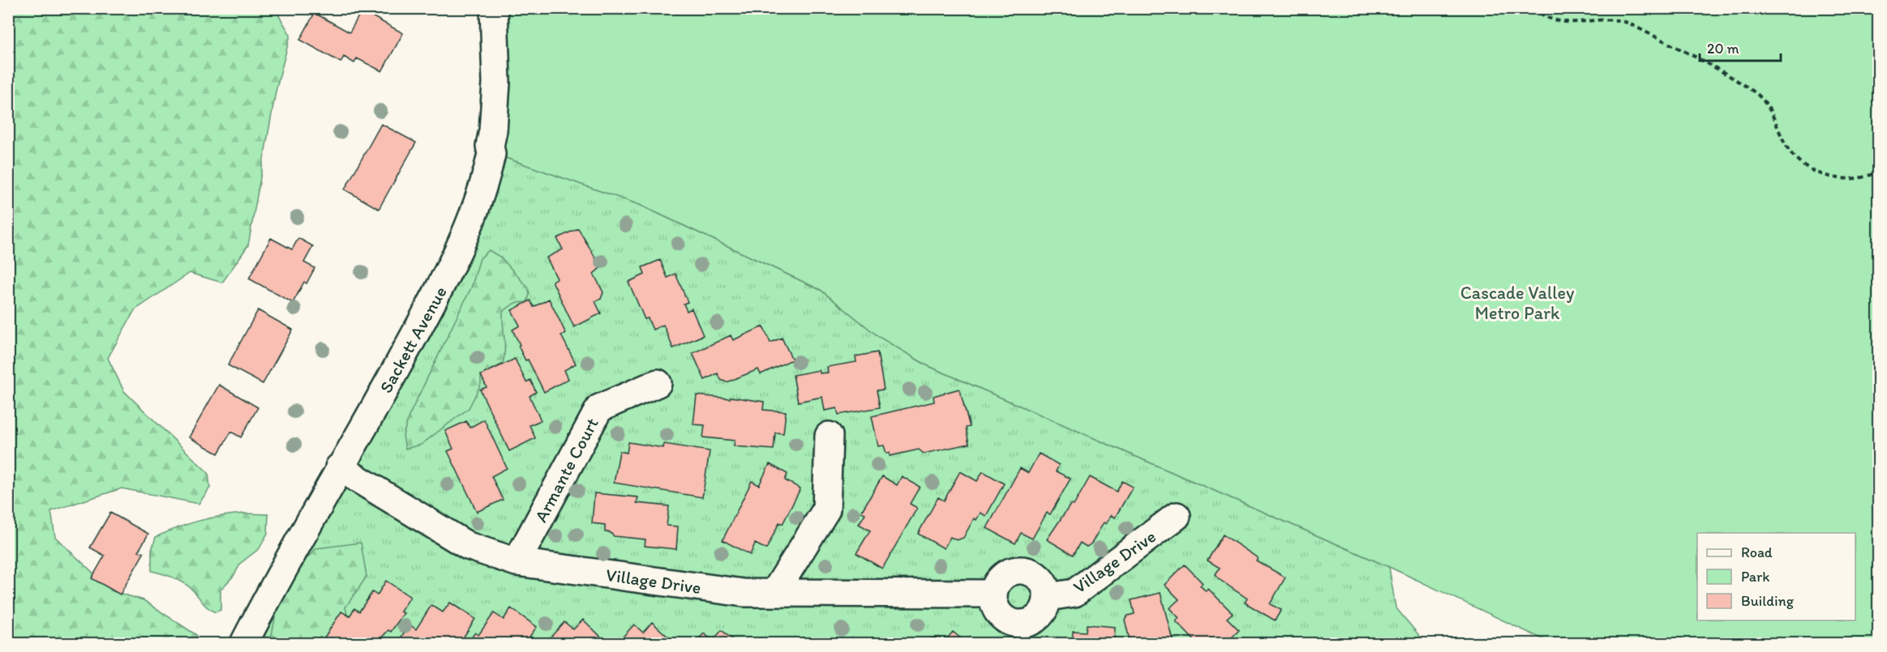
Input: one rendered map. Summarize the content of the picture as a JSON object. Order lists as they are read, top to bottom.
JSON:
{
  "streets": {
    "street": ["Sackett Avenue", "Armante Court", "Village Drive"]
  },
  "crossings": [
    ["Sackett Avenue", "Village Drive"],
    ["Armante Court", "Village Drive"]
  ],
  "parks": ["Cascade Valley Metro Park"],
  "legend": ["Road", "Park", "Building"],
  "scale_bar": "20 m"
}
